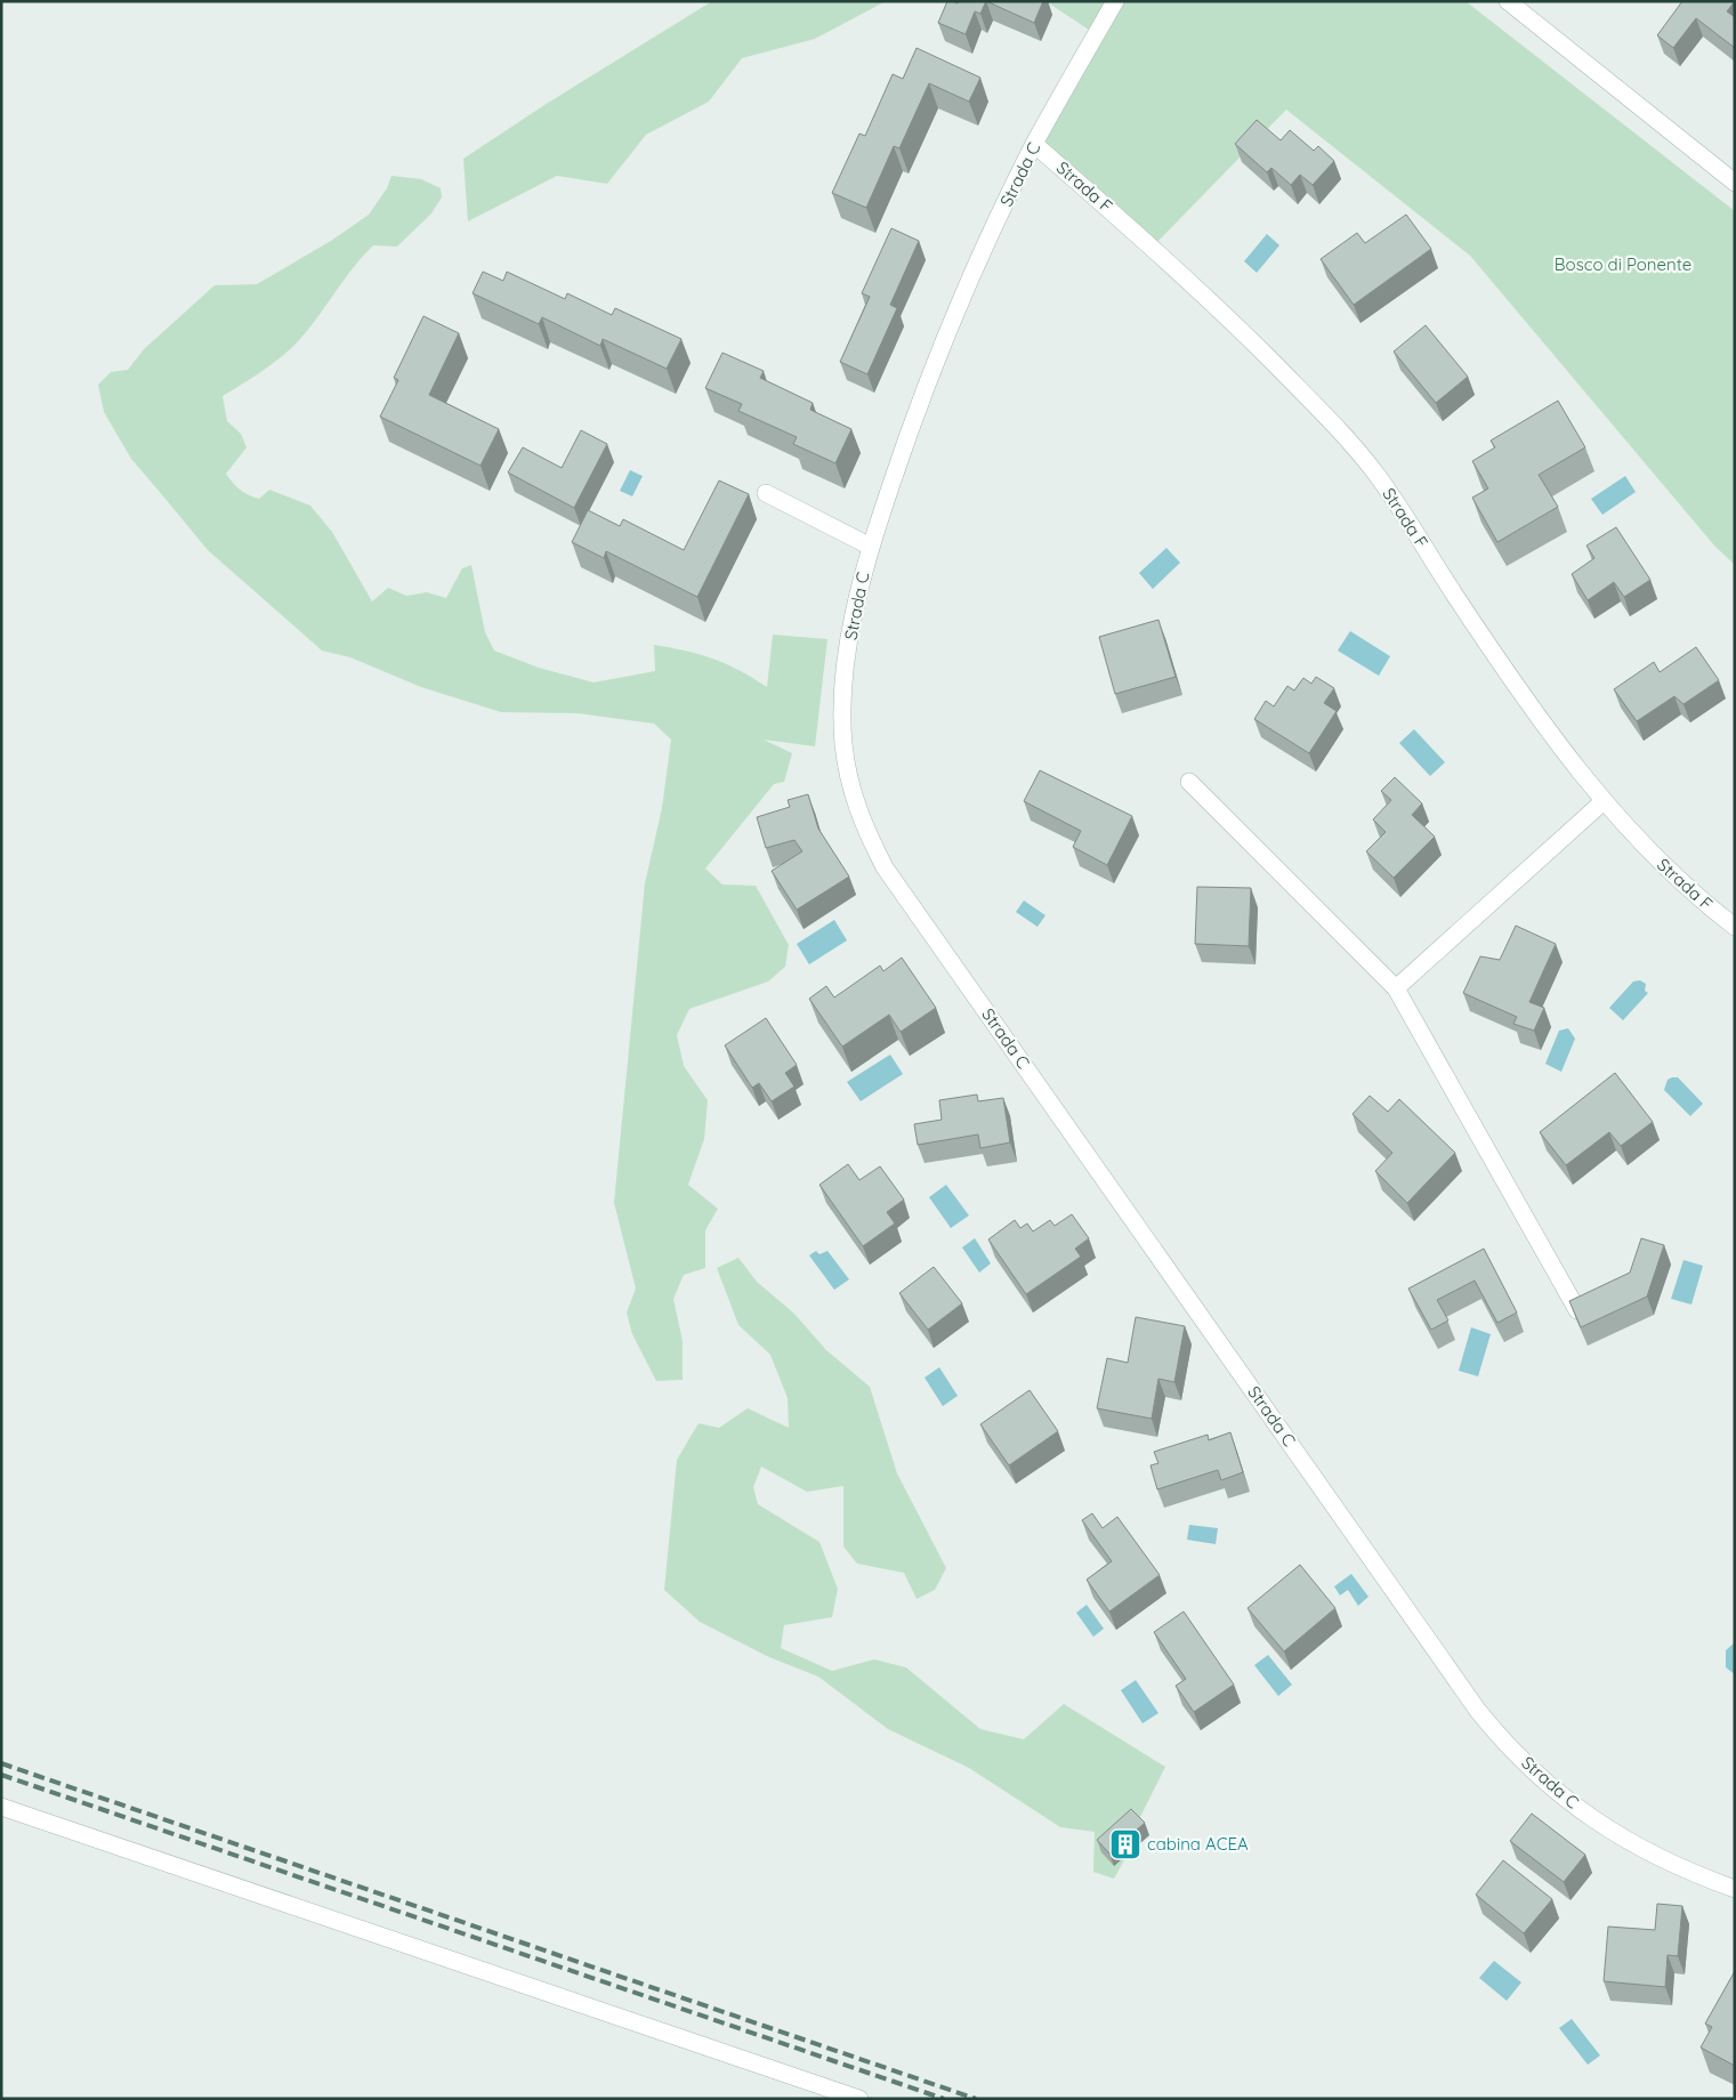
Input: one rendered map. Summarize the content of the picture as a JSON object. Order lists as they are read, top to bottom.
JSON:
{
  "streets": {
    "street": ["Strada C", "Strada F"]
  },
  "crossings": [
    ["Strada C", "Strada F"]
  ],
  "parks": ["Bosco di Ponente"],
  "places": {
    "building": ["cabina ACEA"]
  }
}
